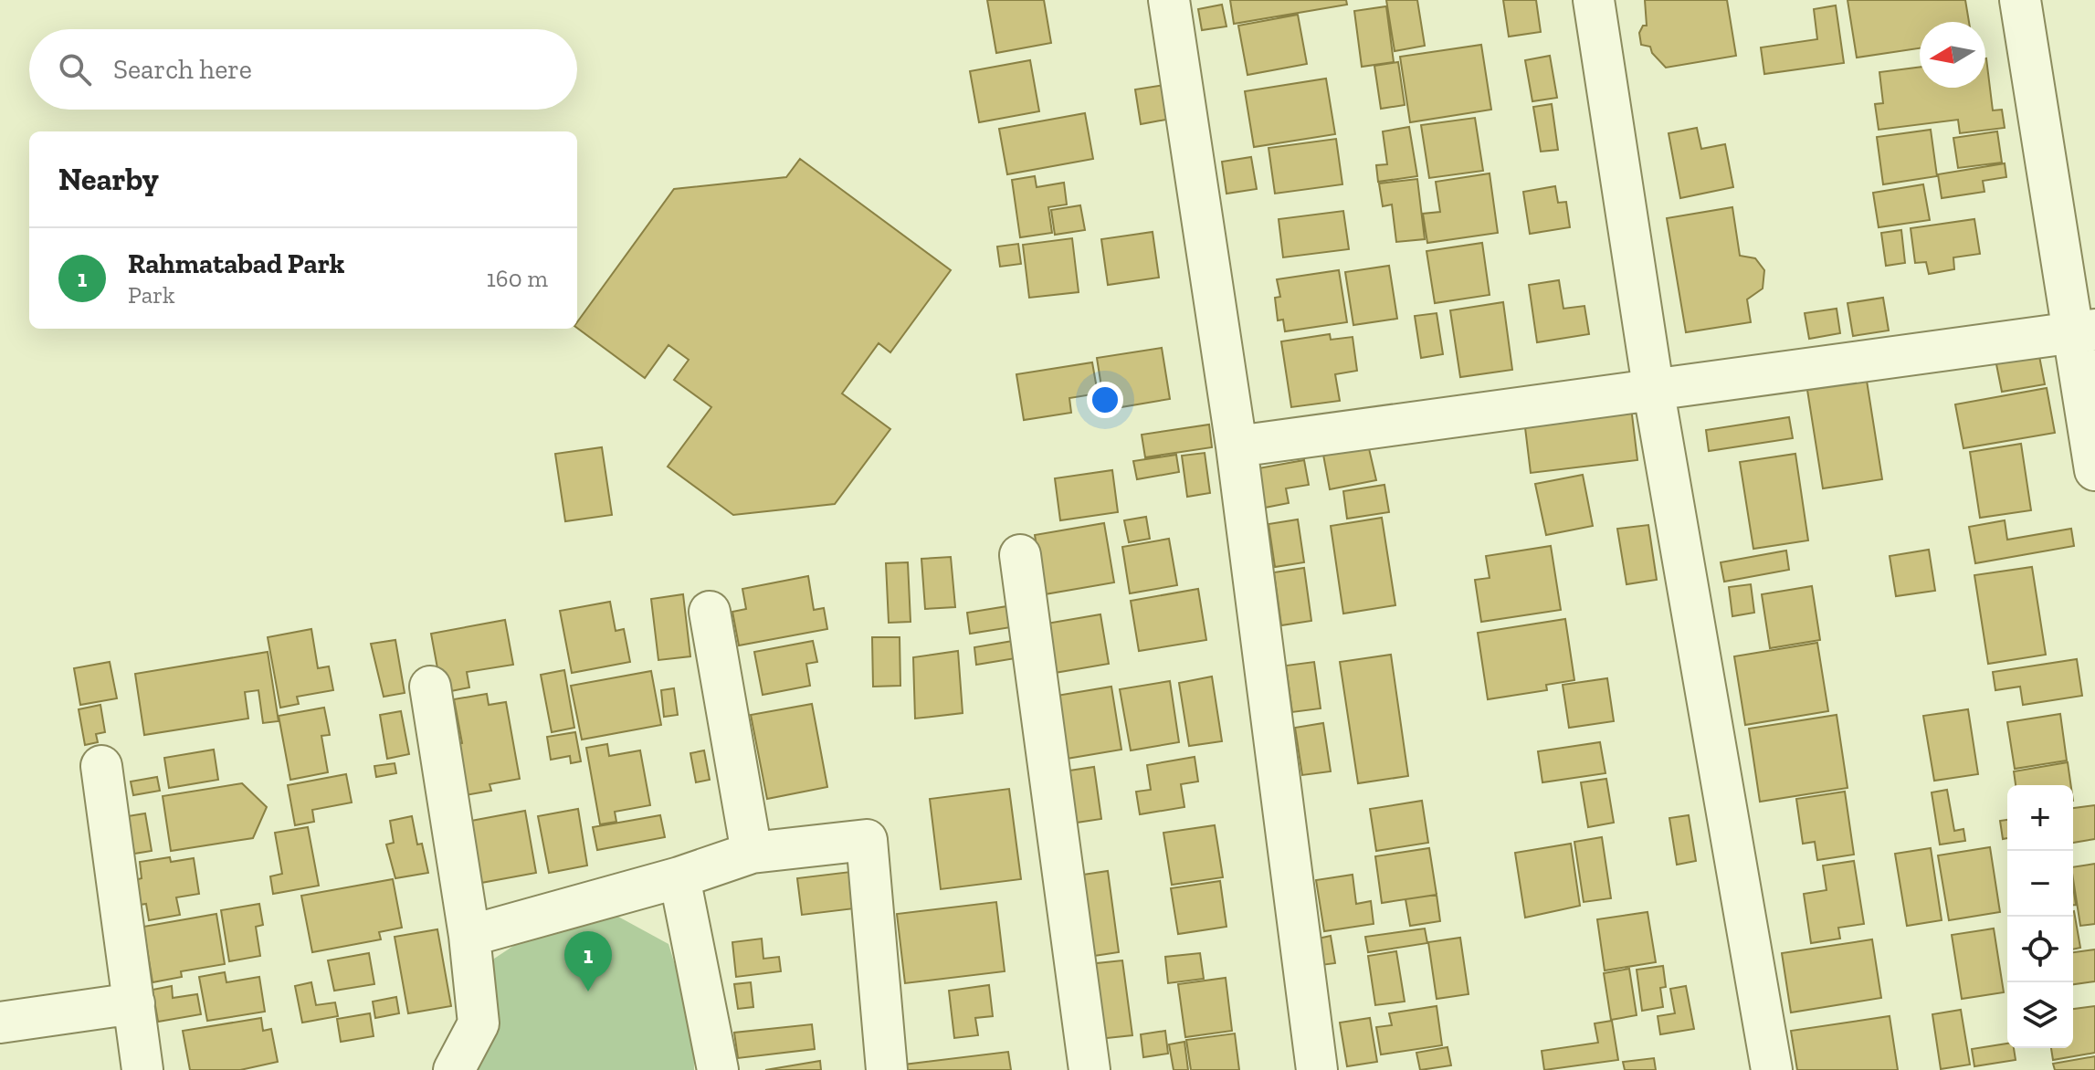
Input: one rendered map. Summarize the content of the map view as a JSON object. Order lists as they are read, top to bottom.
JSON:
{
  "north": "left",
  "page": {
    "search": "Search here",
    "heading": "Nearby",
    "list": [
      {
        "mark": "1",
        "name": "Rahmatabad Park",
        "note": "Park",
        "value": "160 m"
      }
    ],
    "map_buttons": ["+", "−"],
    "pins": "1"
  }
}
